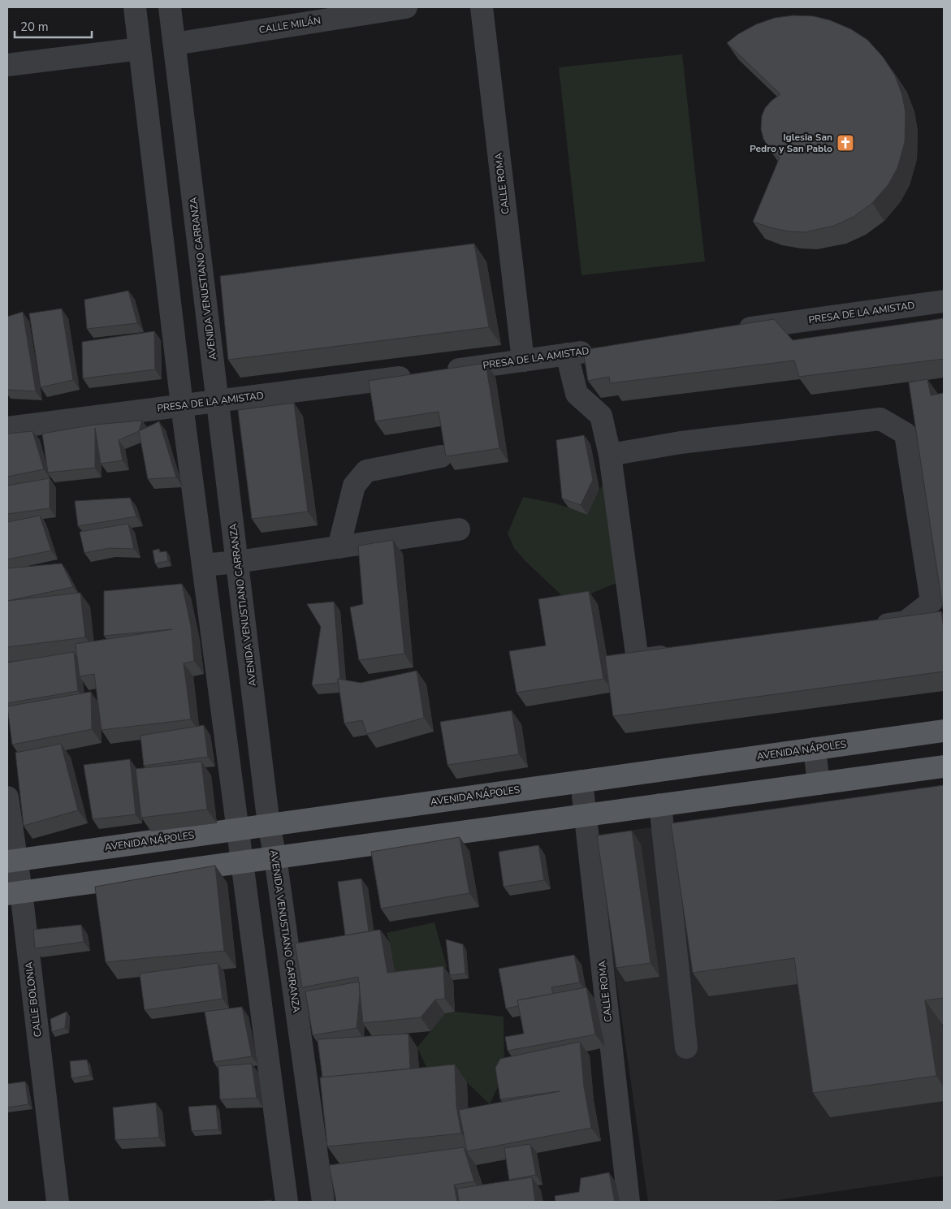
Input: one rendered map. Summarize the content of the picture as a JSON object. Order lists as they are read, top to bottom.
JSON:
{
  "streets": {
    "main road": ["AVENIDA NÁPOLES"],
    "street": [
      "CALLE MILÁN",
      "CALLE ROMA",
      "AVENIDA VENUSTIANO CARRANZA",
      "PRESA DE LA AMISTAD",
      "CALLE BOLONIA"
    ]
  },
  "crossings": [
    ["CALLE MILÁN", "AVENIDA VENUSTIANO CARRANZA"],
    ["CALLE ROMA", "PRESA DE LA AMISTAD"],
    ["CALLE ROMA", "AVENIDA NÁPOLES"],
    ["AVENIDA VENUSTIANO CARRANZA", "PRESA DE LA AMISTAD"],
    ["AVENIDA VENUSTIANO CARRANZA", "AVENIDA NÁPOLES"],
    ["AVENIDA NÁPOLES", "CALLE BOLONIA"]
  ],
  "places": {
    "church": ["Iglesia San Pedro y San Pablo"]
  },
  "scale_bar": "20 m"
}
